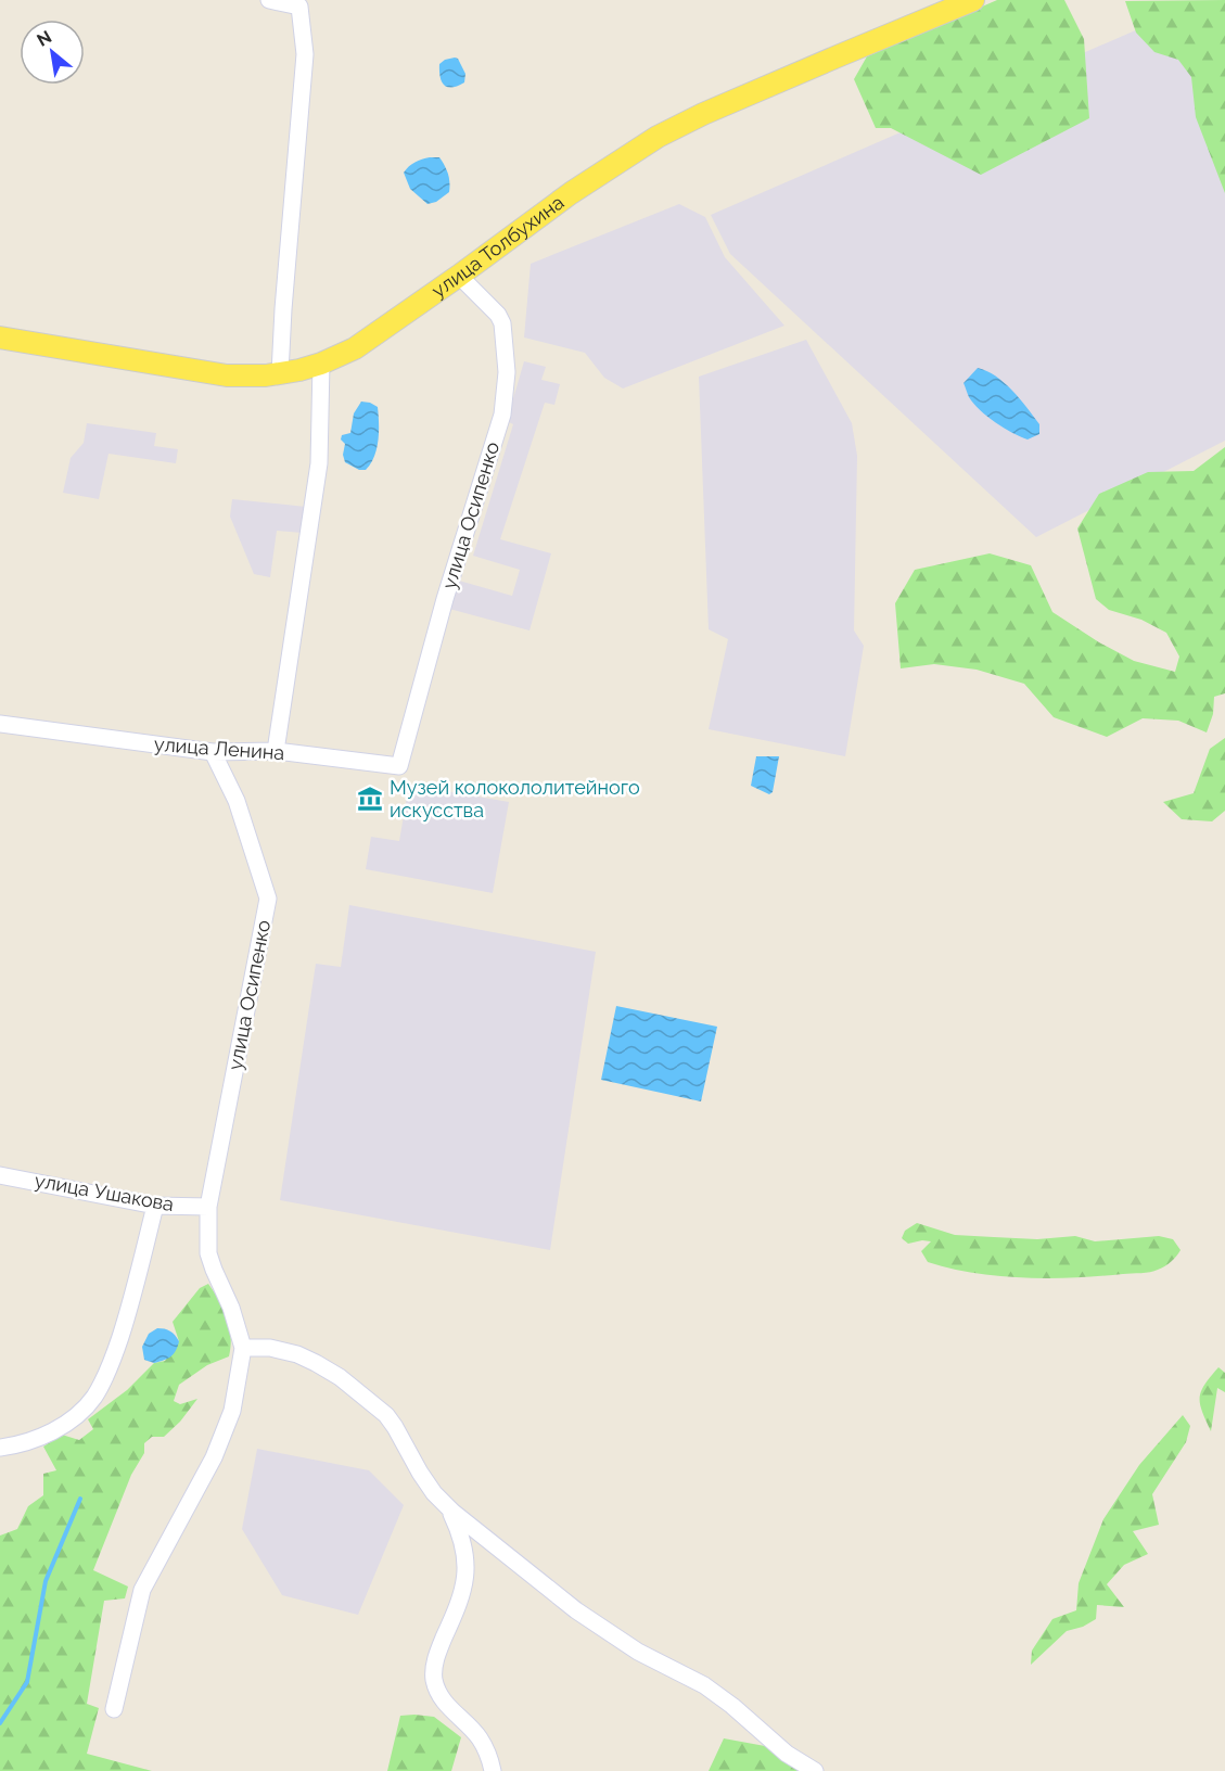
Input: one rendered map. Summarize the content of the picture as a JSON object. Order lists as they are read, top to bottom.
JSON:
{
  "streets": {
    "main road": ["улица Толбухина"],
    "street": ["улица Осипенко", "улица Ленина", "улица Ушакова"]
  },
  "crossings": [
    ["улица Толбухина", "улица Осипенко"],
    ["улица Осипенко", "улица Ленина"],
    ["улица Осипенко", "улица Ушакова"]
  ],
  "places": {
    "museum": ["Музей колокололитейного искусства"]
  },
  "north": "top left"
}
